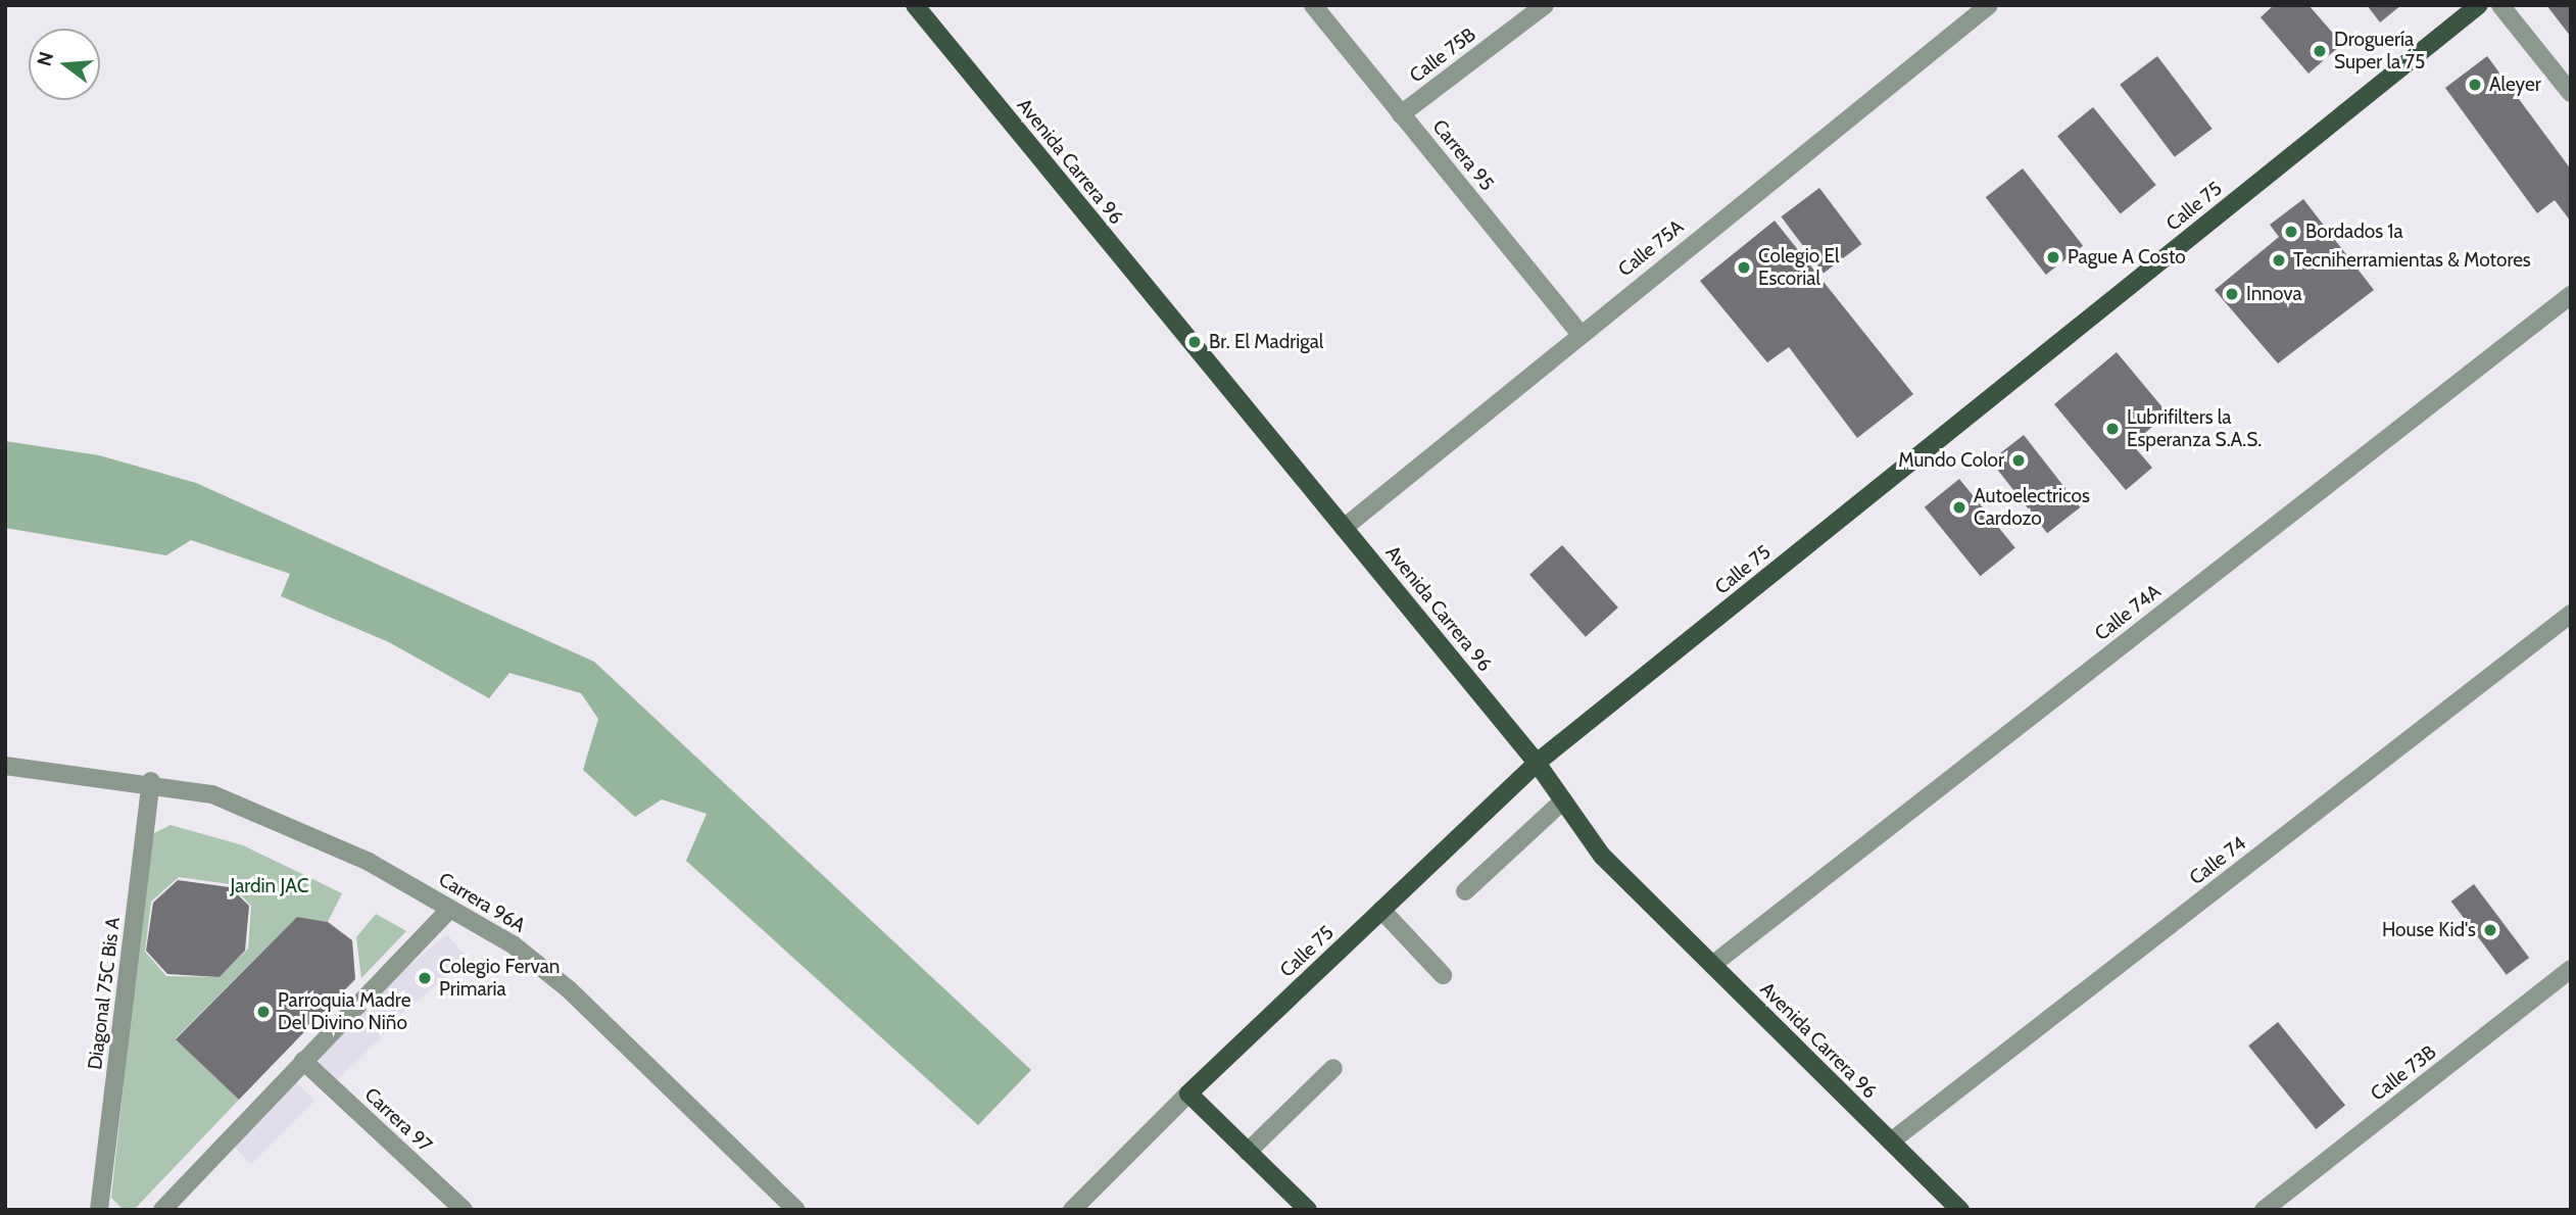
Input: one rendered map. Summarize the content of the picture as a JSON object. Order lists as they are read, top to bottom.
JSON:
{
  "streets": {
    "main road": ["Avenida Carrera 96", "Calle 75"],
    "street": [
      "Calle 75B",
      "Carrera 95",
      "Calle 75A",
      "Calle 74A",
      "Calle 74",
      "Carrera 96A",
      "Diagonal 75C Bis A",
      "Calle 73B",
      "Carrera 97"
    ]
  },
  "crossings": [
    ["Calle 75B", "Carrera 95"],
    ["Carrera 95", "Calle 75A"],
    ["Avenida Carrera 96", "Calle 75"],
    ["Avenida Carrera 96", "Calle 75A"],
    ["Avenida Carrera 96", "Calle 74A"],
    ["Avenida Carrera 96", "Calle 74"],
    ["Carrera 96A", "Diagonal 75C Bis A"]
  ],
  "parks": ["Jardin JAC"],
  "places": [
    "Droguería Super la 75",
    "Aleyer",
    "Bordados 1a",
    "Pague A Costo",
    "Tecniherramientas & Motores",
    "Colegio El Escorial",
    "Innova",
    "Br. El Madrigal",
    "Lubrifilters la Esperanza S.A.S.",
    "Mundo Color",
    "Autoelectricos Cardozo",
    "House Kid's",
    "Colegio Fervan Primaria",
    "Parroquia Madre Del Divino Niño"
  ],
  "north": "left"
}
